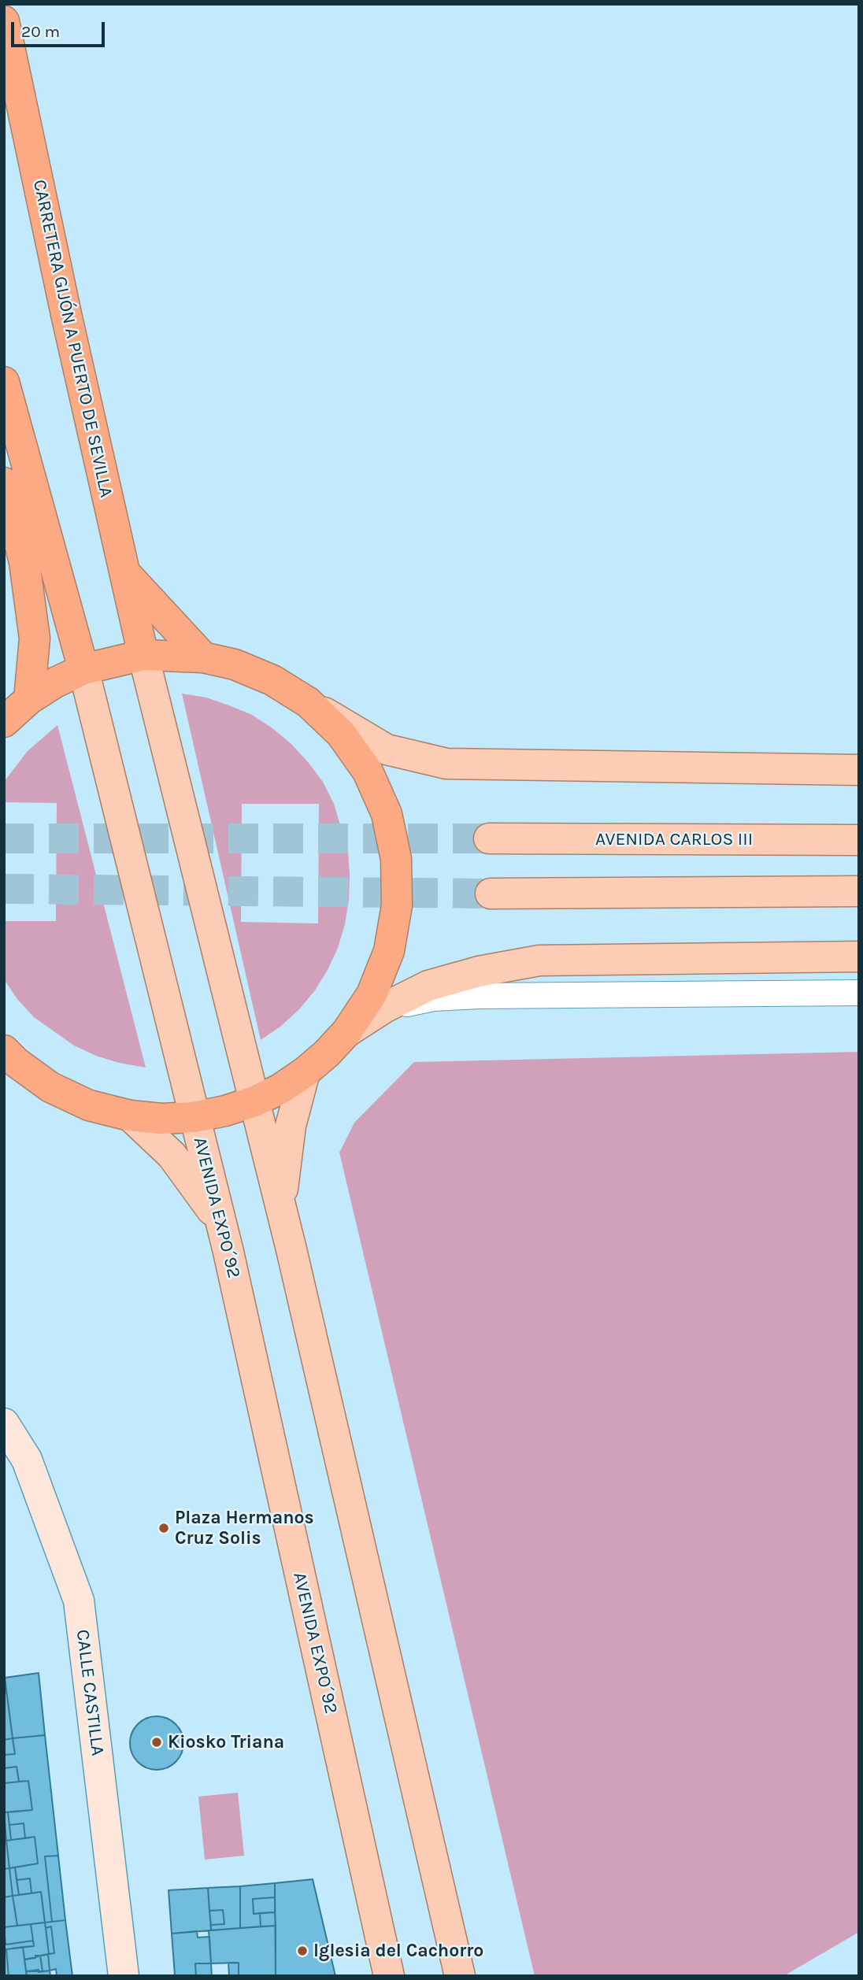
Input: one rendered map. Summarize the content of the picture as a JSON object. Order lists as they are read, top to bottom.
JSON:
{
  "streets": {
    "highway": ["CARRETERA GIJÓN A PUERTO DE SEVILLA"],
    "main road": ["AVENIDA CARLOS III", "AVENIDA EXPO´92"],
    "street": ["CALLE CASTILLA"]
  },
  "places": ["Plaza Hermanos Cruz Solis", "Kiosko Triana", "Iglesia del Cachorro"],
  "scale_bar": "20 m"
}
